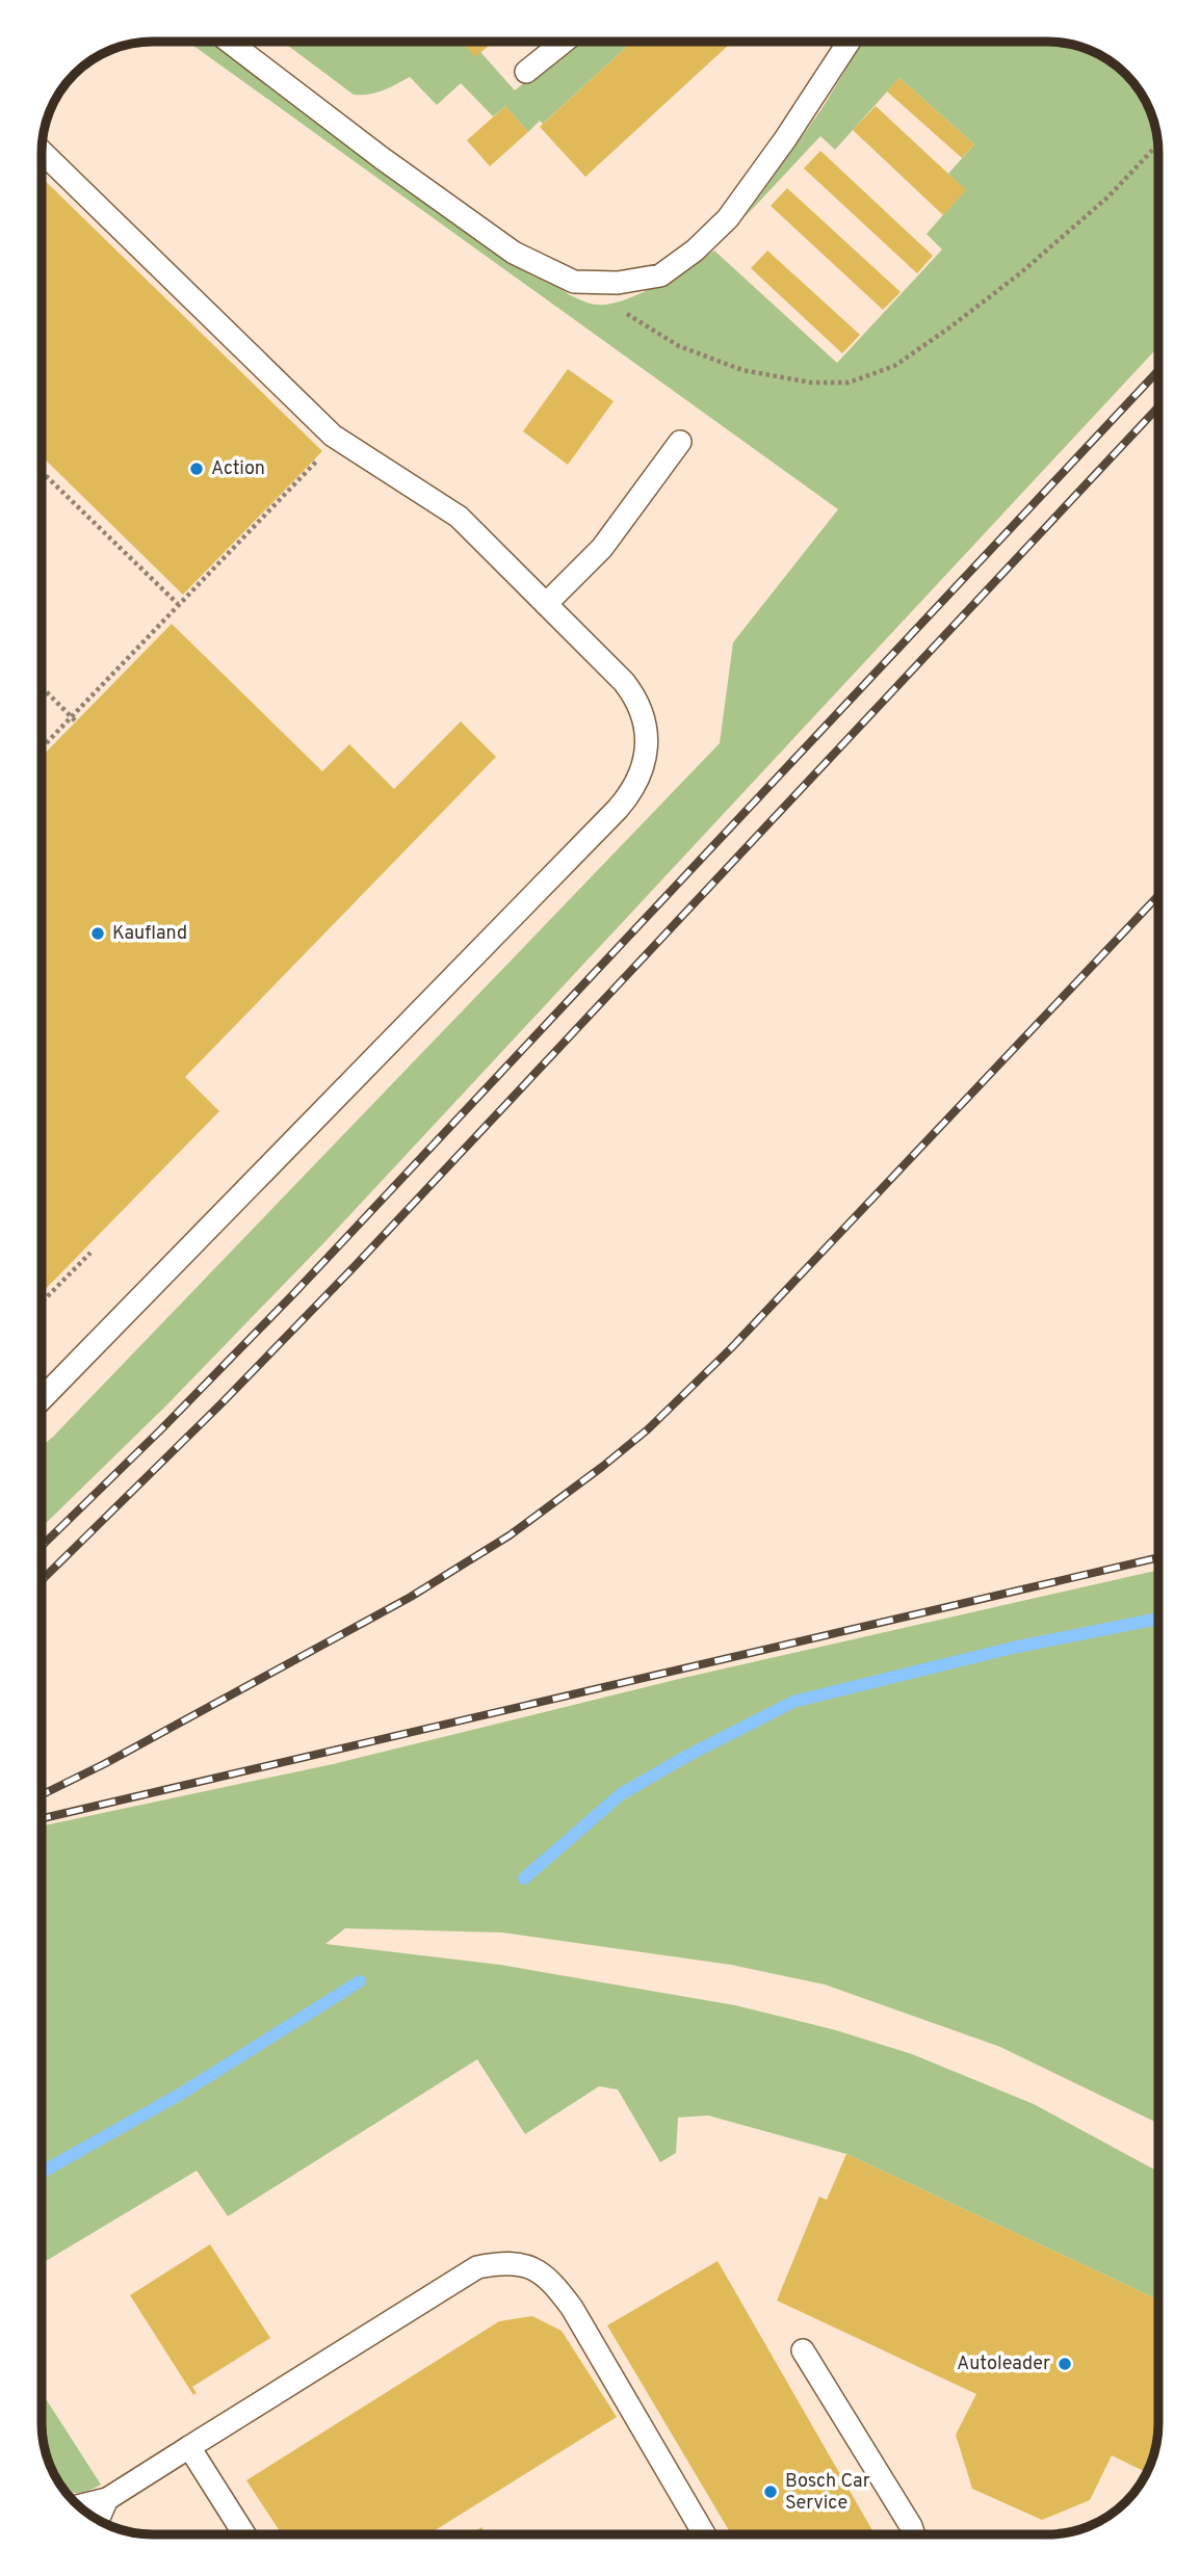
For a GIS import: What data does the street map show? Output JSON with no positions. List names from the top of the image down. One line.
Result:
{"places":["Action","Kaufland","Autoleader","Bosch Car Service"]}
